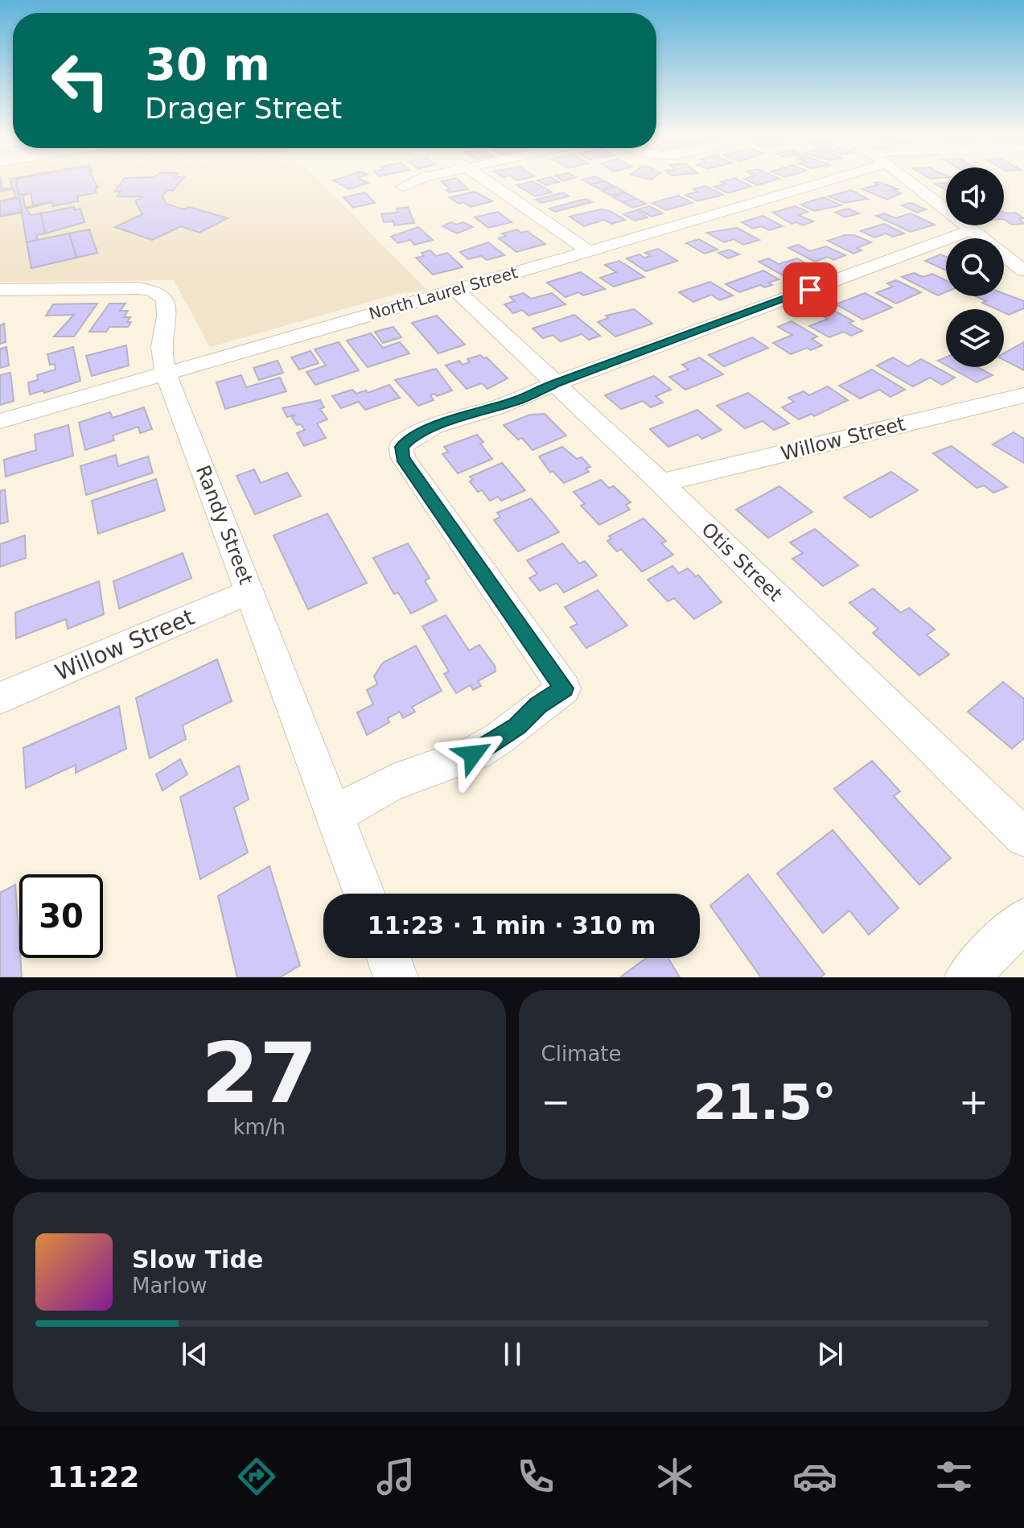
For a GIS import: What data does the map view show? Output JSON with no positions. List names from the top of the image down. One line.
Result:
{"streets":{"street":["North Laurel Street","Willow Street","Randy Street","Otis Street"]},"crossings":[["North Laurel Street","Randy Street"],["North Laurel Street","Otis Street"],["Willow Street","Randy Street"],["Willow Street","Otis Street"]],"page":{"turn":["30 m","Drager Street"],"limit":"30","trip":"11:23 · 1 min · 310 m","tile":[["27","km/h"],"Climate"],"heat":["−","21.5°","+"],"song":["Slow Tide","Marlow"],"tabs":"11:22"}}
